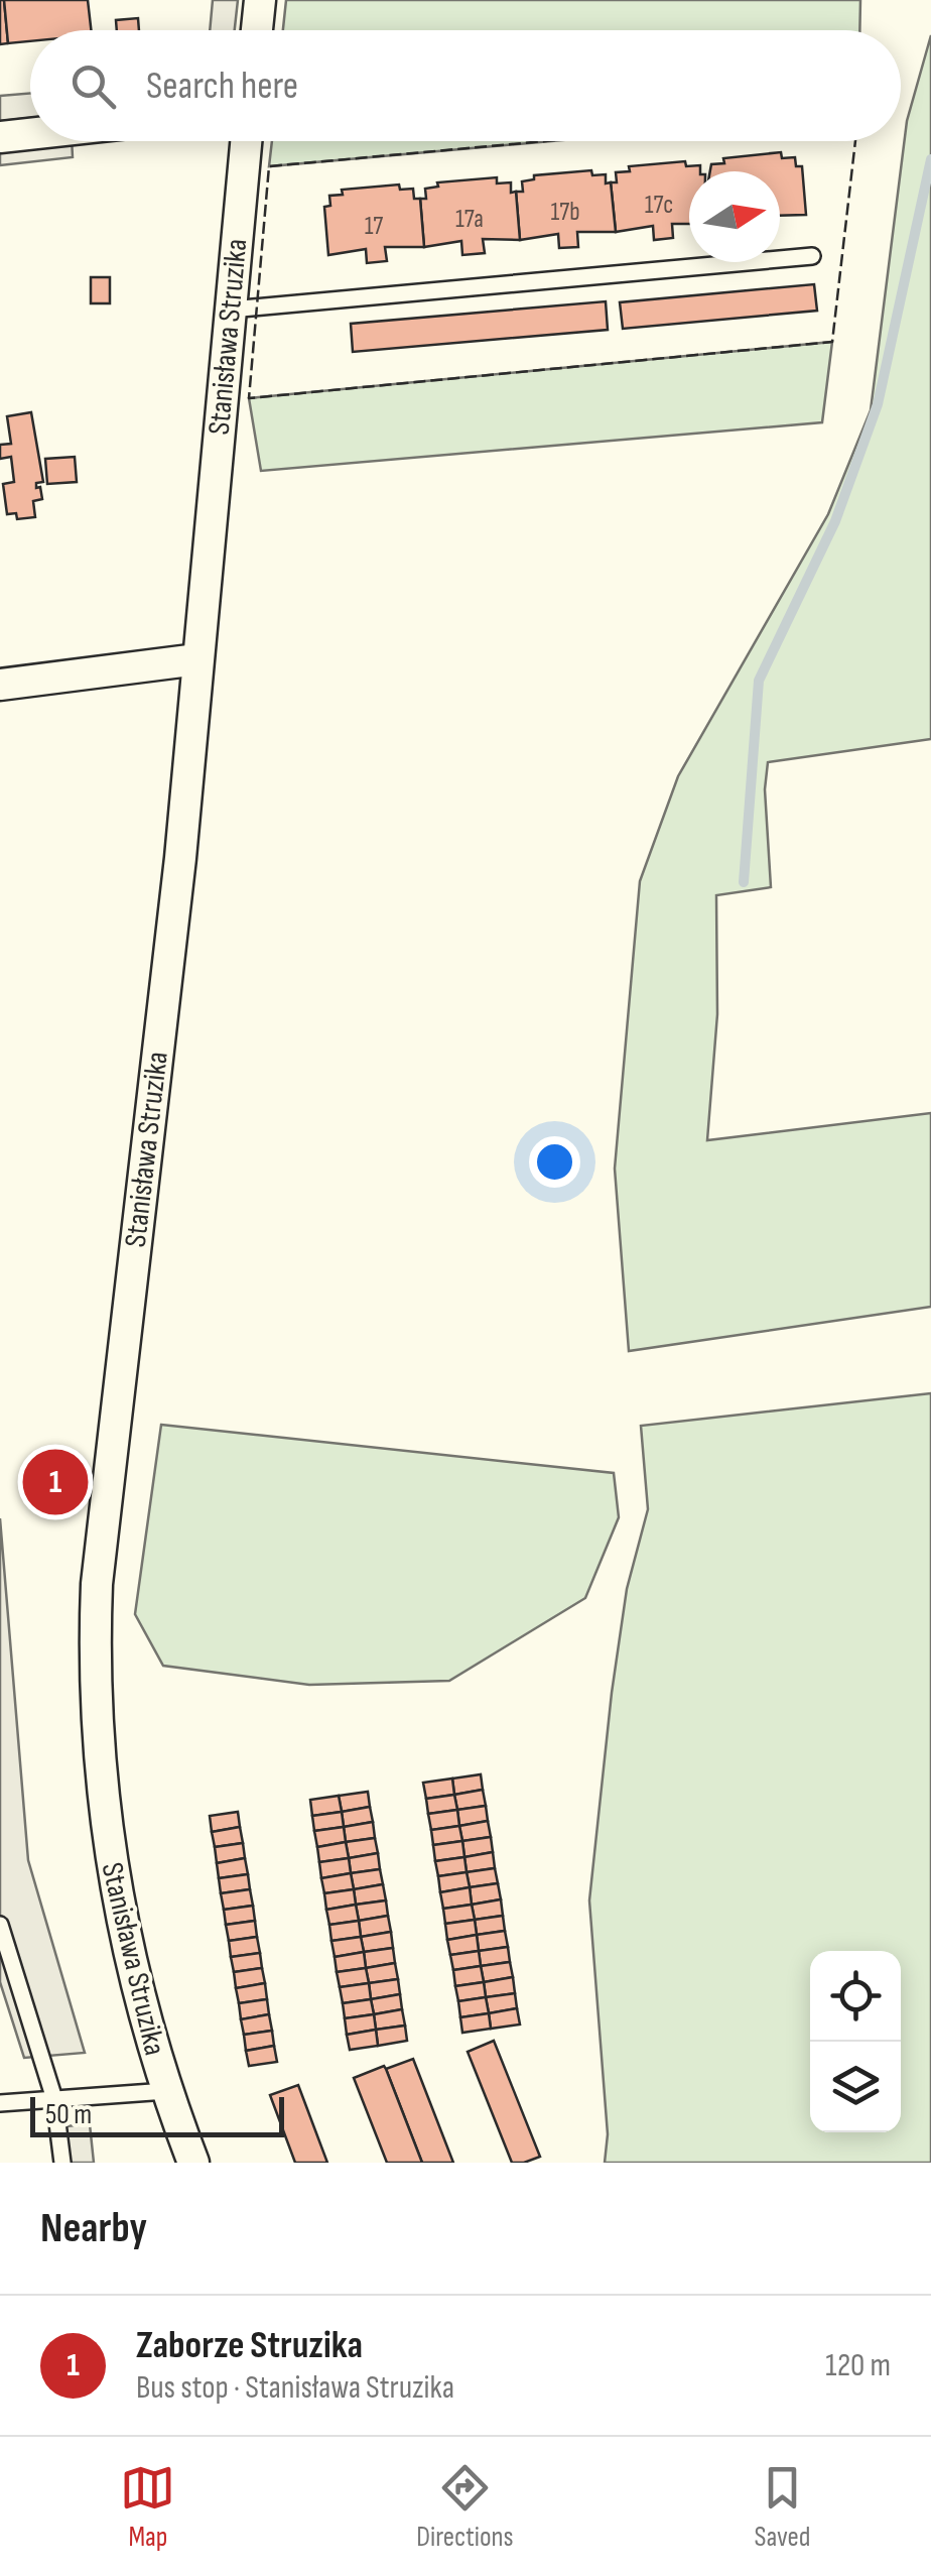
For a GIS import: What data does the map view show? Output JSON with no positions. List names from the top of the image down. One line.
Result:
{"streets":{"street":["Stanisława Struzika"]},"house_numbers":["17c","17b","17a","17"],"scale_bar":"50 m","north":"right","page":{"search":"Search here","pins":"1","scale":"50 m","heading":"Nearby","list":[{"mark":"1","name":"Zaborze Struzika","note":"Bus stop · Stanisława Struzika","value":"120 m"}],"nav":["Map","Directions","Saved"]}}
